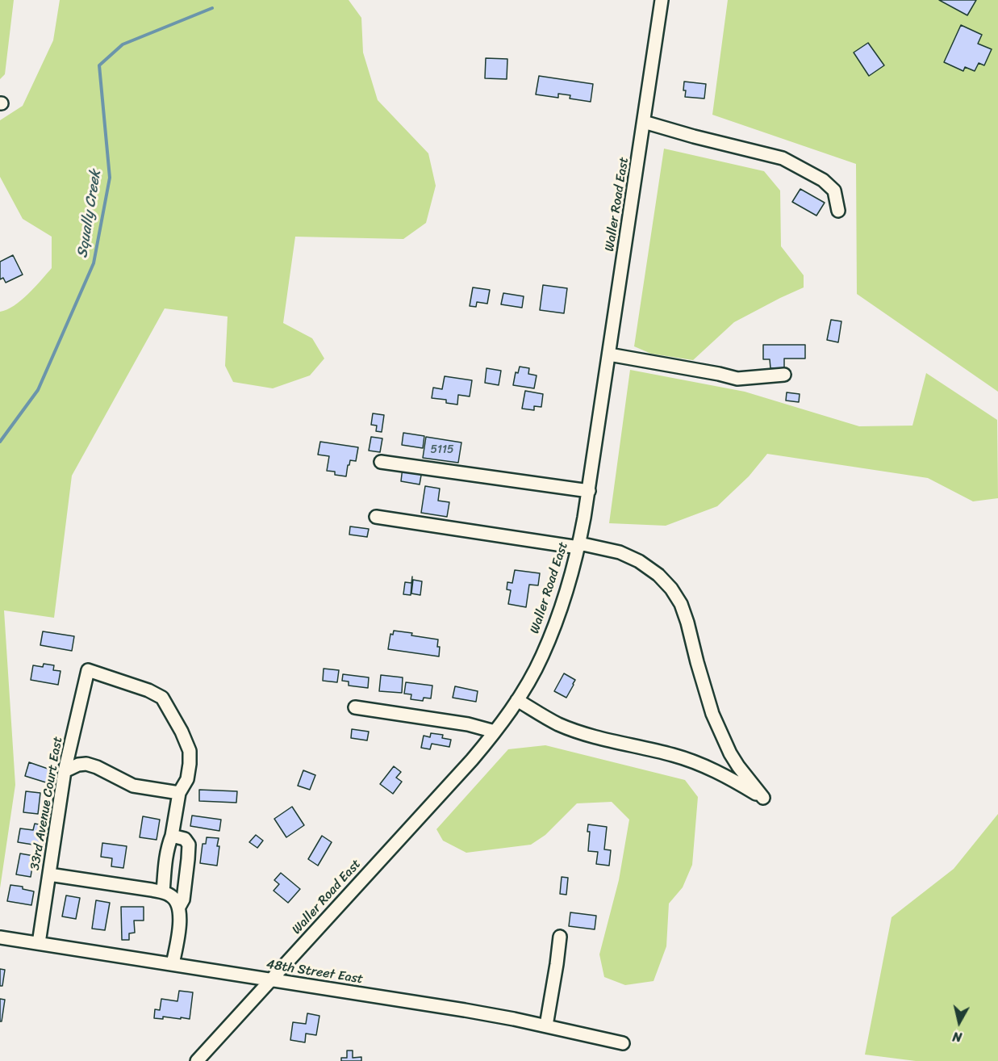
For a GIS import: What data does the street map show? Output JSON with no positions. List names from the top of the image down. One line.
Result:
{"streets":{"street":["Waller Road East","33rd Avenue Court East","48th Street East"]},"crossings":[["Waller Road East","48th Street East"],["33rd Avenue Court East","48th Street East"]],"water":["Squally Creek"],"house_numbers":["5115"],"north":"bottom"}
